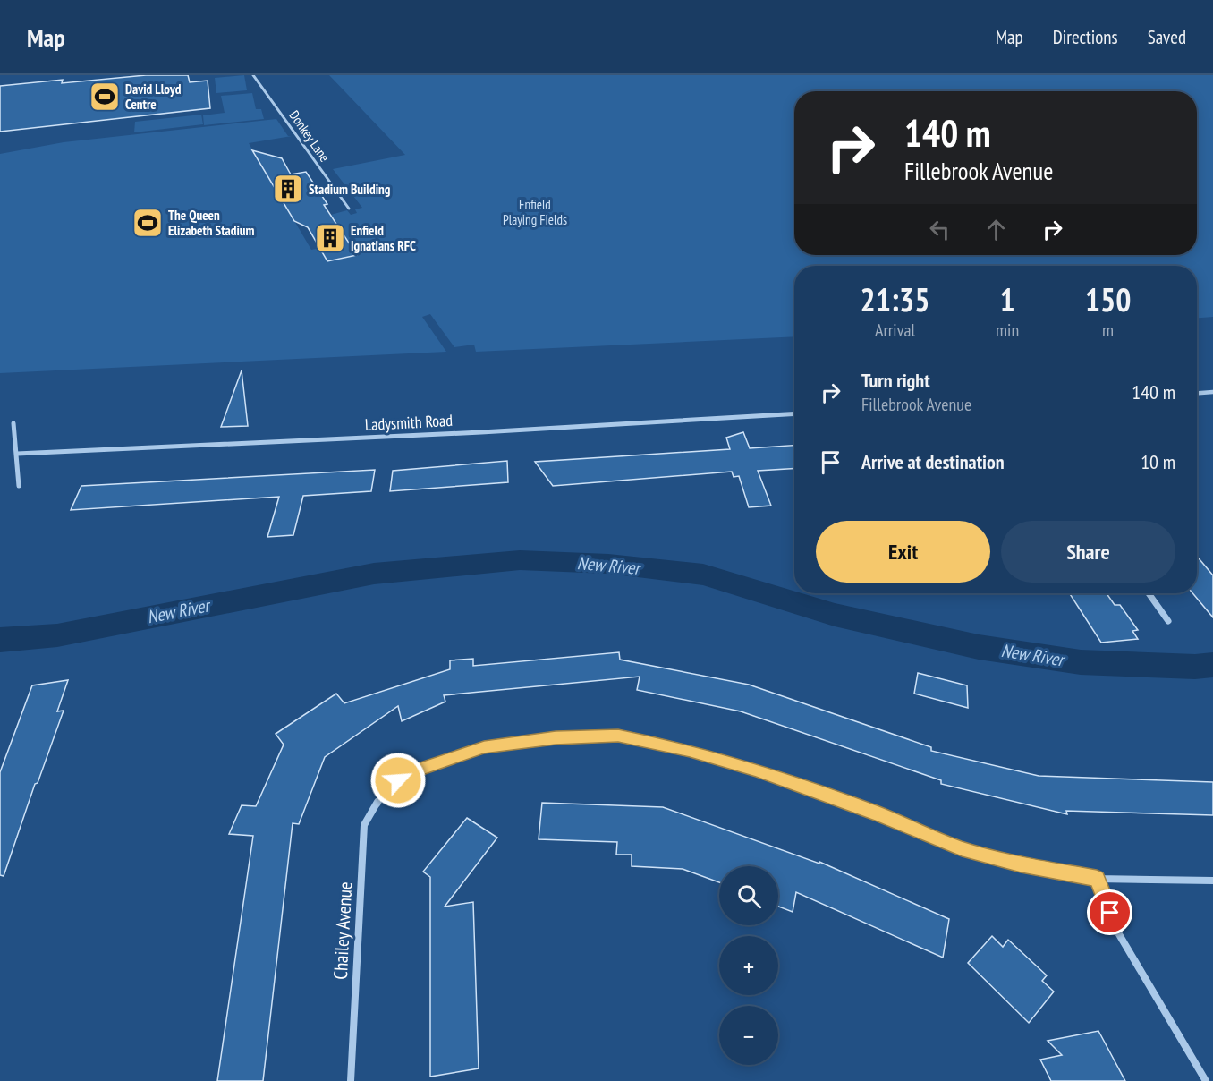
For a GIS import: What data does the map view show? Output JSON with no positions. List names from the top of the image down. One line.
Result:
{"streets":{"street":["Donkey Lane","Ladysmith Road","Chailey Avenue"]},"water":["New River"],"parks":["Enfield Playing Fields"],"places":{"sports":["David Lloyd Centre","The Queen Elizabeth Stadium"],"building":["Stadium Building","Enfield Ignatians RFC"]},"page":{"header":"Map","nav":["Map","Directions","Saved"],"turn":["140 m","Fillebrook Avenue"],"eta":["21:35","Arrival","1","min","150","m"],"list":[{"name":"Turn right","note":"Fillebrook Avenue","value":"140 m"},{"name":"Arrive at destination","value":"10 m"}],"buttons":["Exit","Share"],"map_buttons":["+","−"]}}
